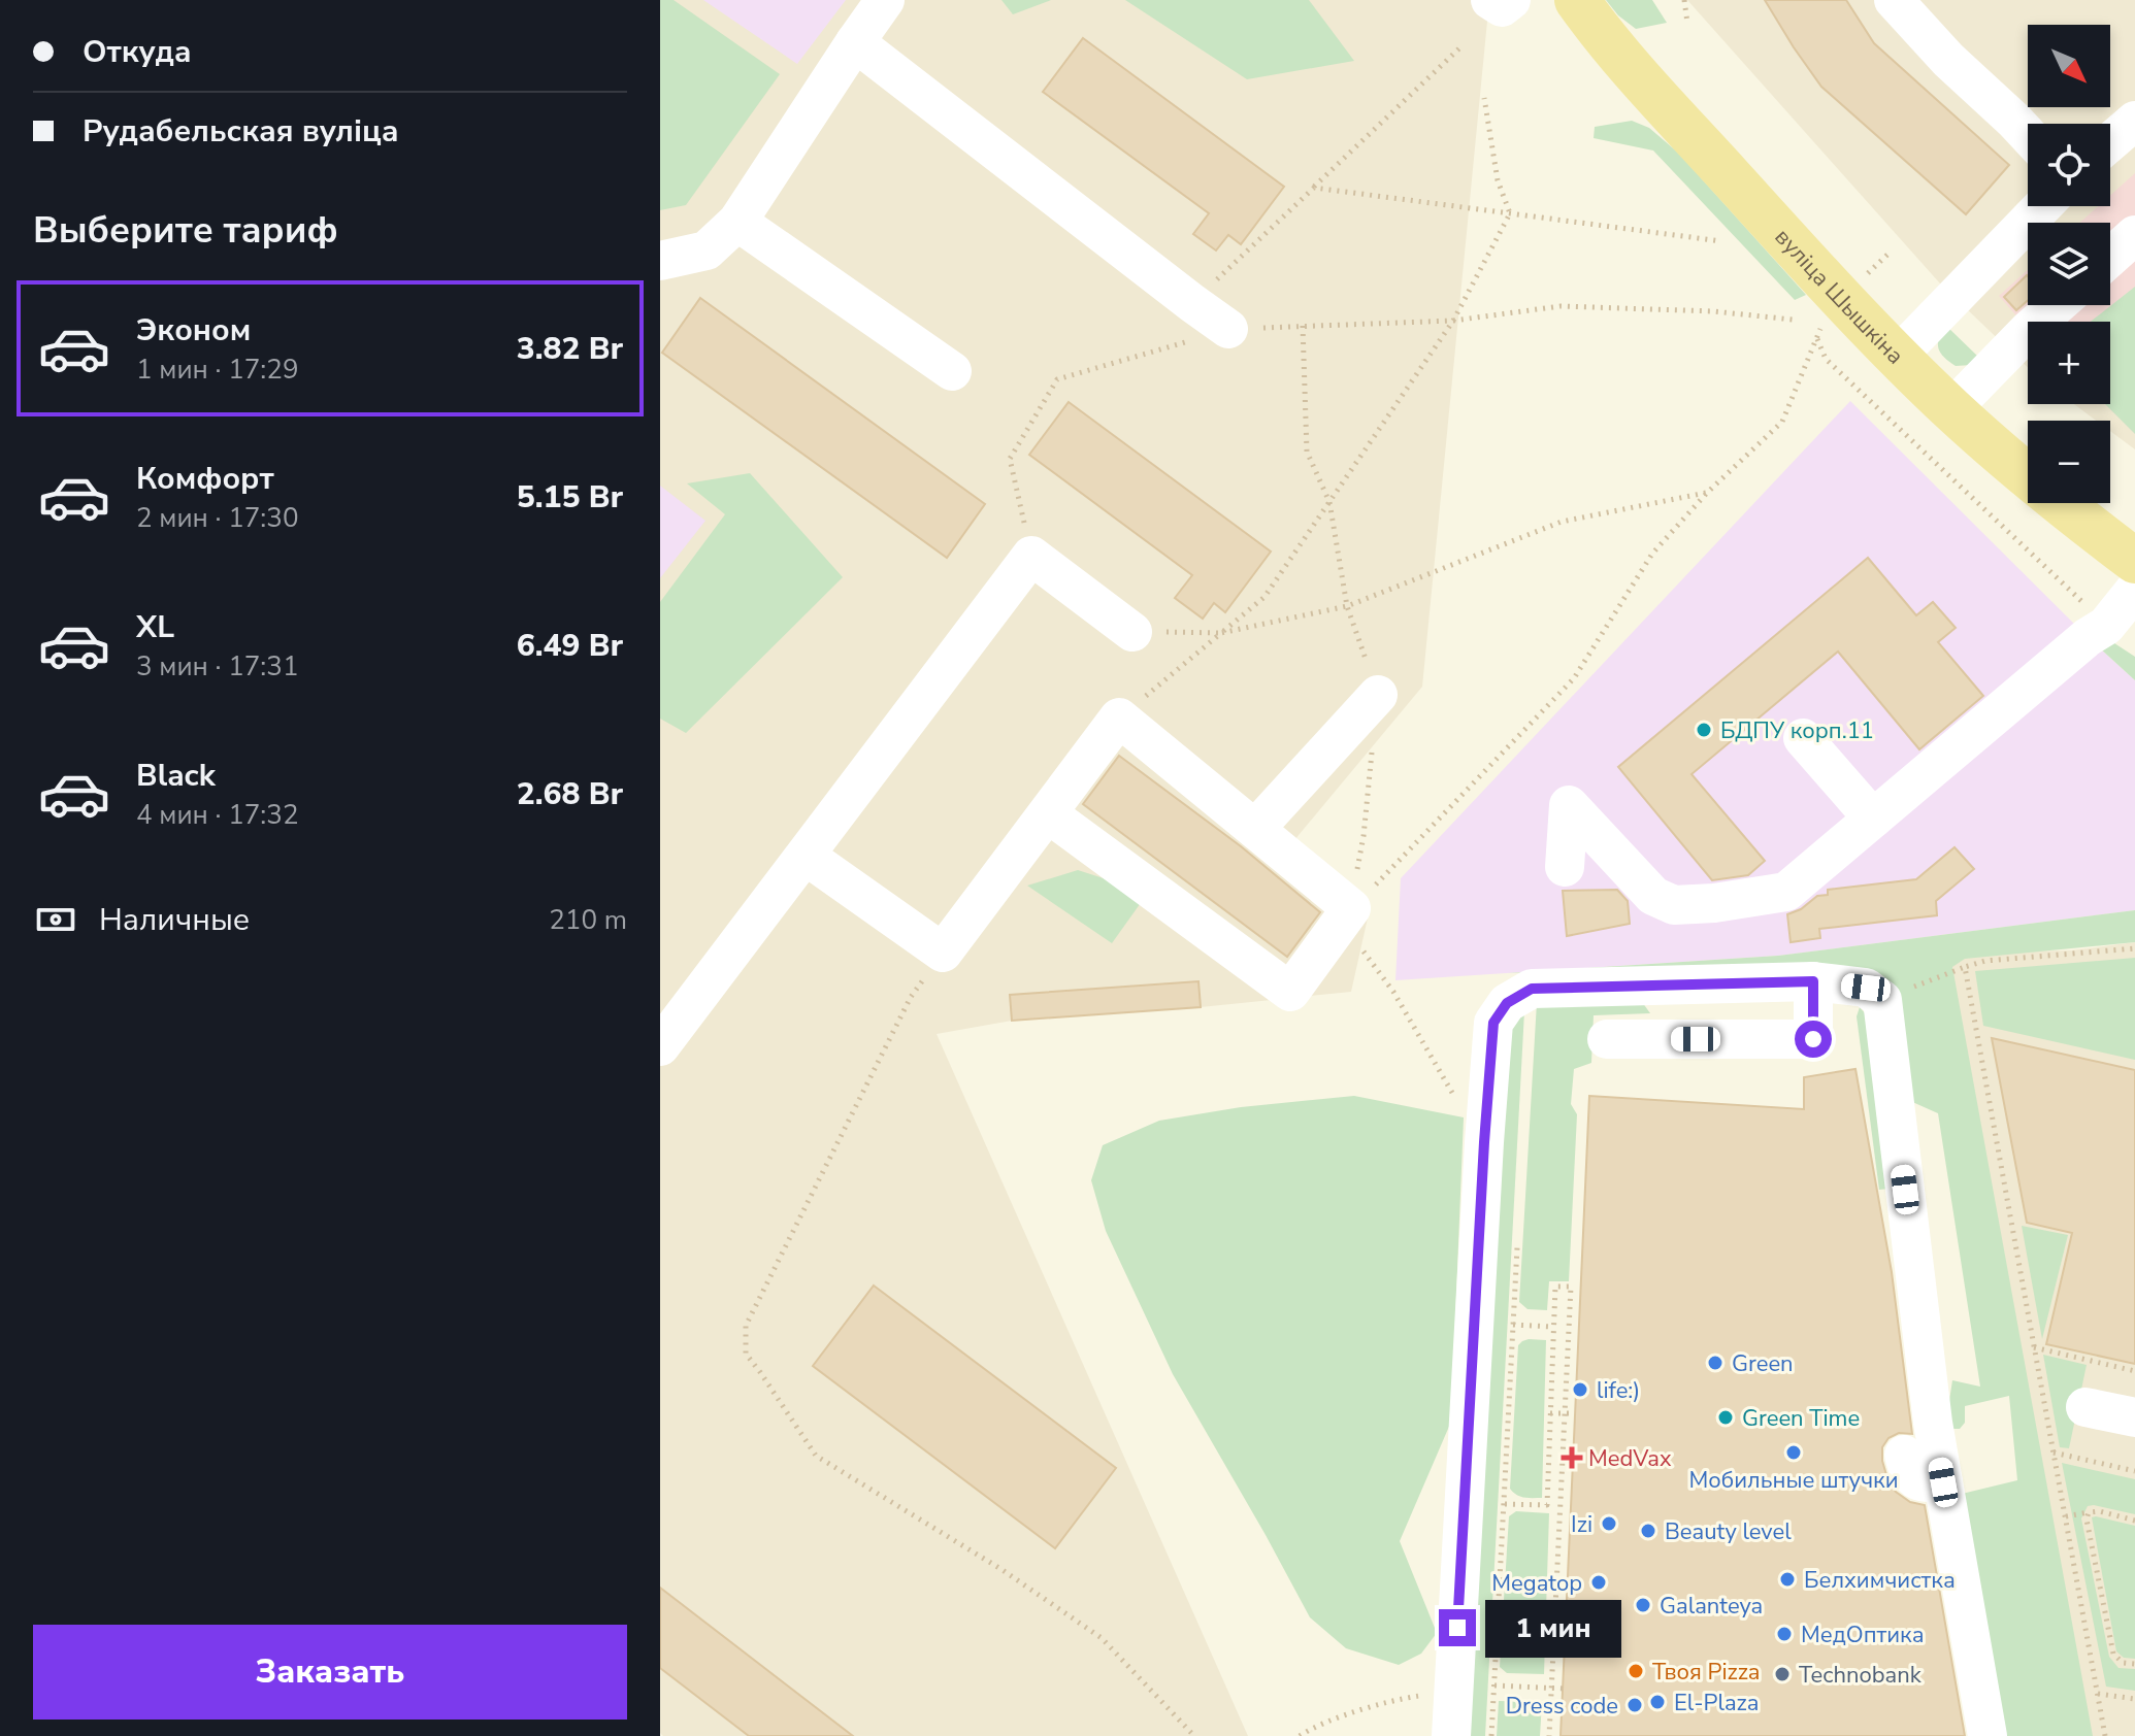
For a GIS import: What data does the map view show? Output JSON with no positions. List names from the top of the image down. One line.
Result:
{"streets":{"main road":["вуліца Шышкіна"]},"places":{"other":["БДПУ корп.11","Green","life:)","Green Time","Мобильные штучки","Izi","Beauty level","Белхимчистка","Megatop","Galanteya","МедОптика","Твоя Pizza","Technobank","El-Plaza","Dress code"],"health":["MedVax"]},"north":"bottom right","page":{"banner":["Откуда","Рудабельская вуліца"],"map_buttons":["+","−"],"heading":"Выберите тариф","list":[{"name":"Эконом","note":"1 мин · 17:29","value":"3.82 Br"},{"name":"Комфорт","note":"2 мин · 17:30","value":"5.15 Br"},{"name":"XL","note":"3 мин · 17:31","value":"6.49 Br"},{"name":"Black","note":"4 мин · 17:32","value":"2.68 Br"}],"pay":["Наличные","210 m"],"bubble":"1 мин","buttons":"Заказать"}}
